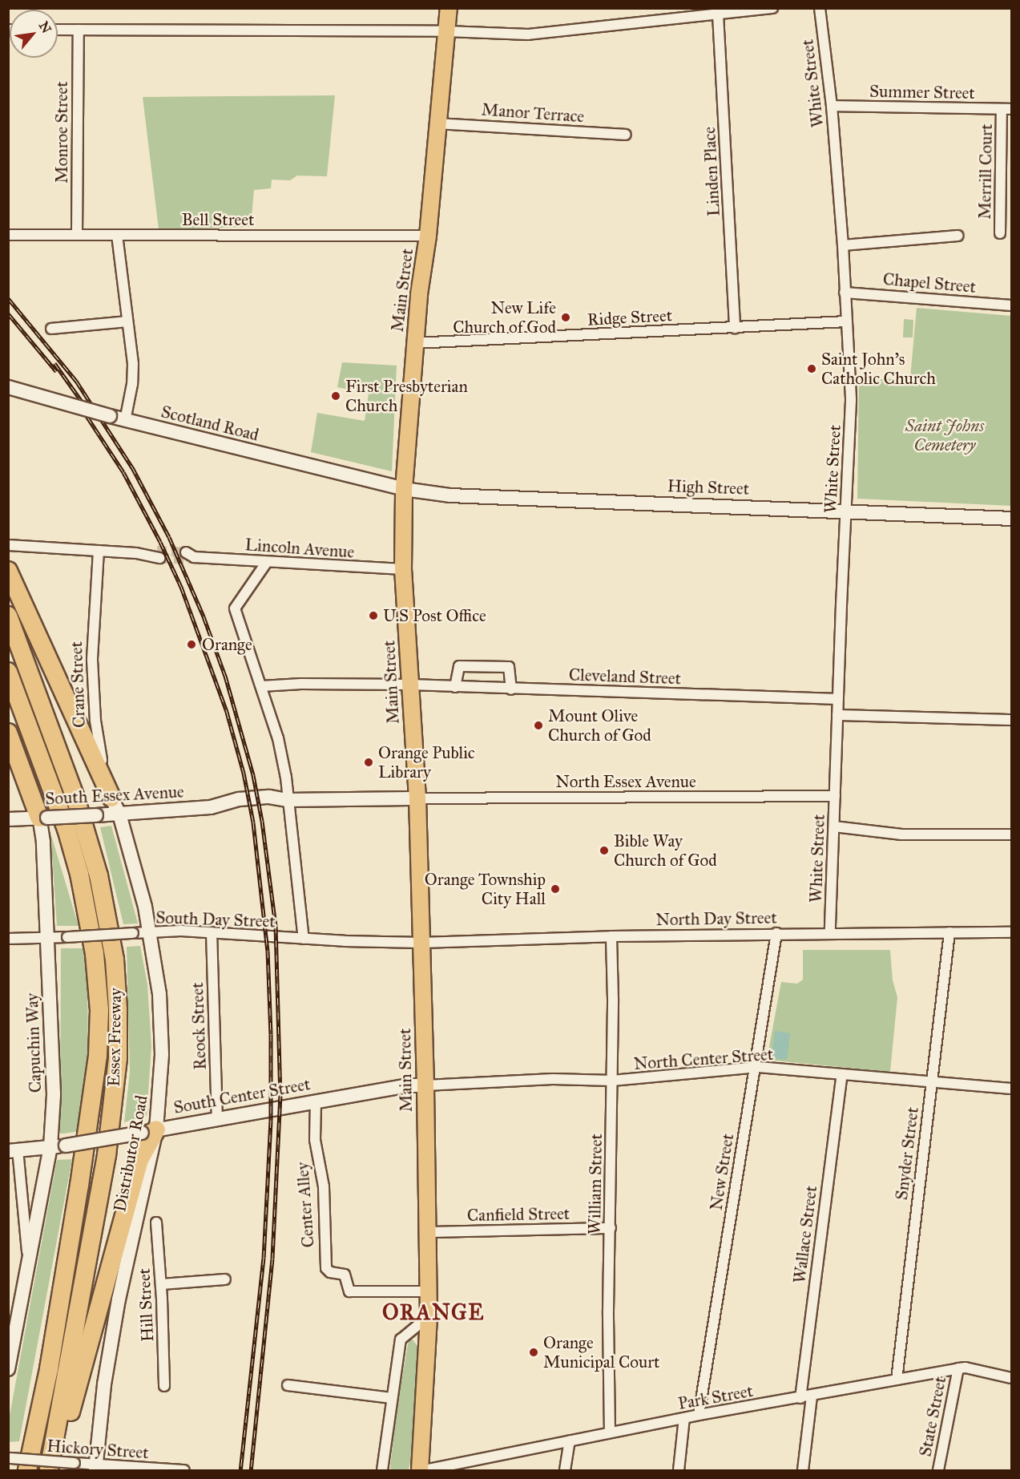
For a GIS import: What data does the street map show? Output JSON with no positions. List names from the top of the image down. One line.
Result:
{"streets":{"highway":["Essex Freeway"],"main road":["Main Street","Scotland Road","High Street","Crane Street","South Essex Avenue","Capuchin Way","South Center Street","Distributor Road"],"street":["White Street","Summer Street","Manor Terrace","Monroe Street","Linden Place","Merrill Court","Bell Street","Chapel Street","Ridge Street","Lincoln Avenue","Cleveland Street","North Essex Avenue","North Day Street","South Day Street","Reock Street","North Center Street","Snyder Street","New Street","William Street","Center Alley","Canfield Street","Wallace Street","Hill Street","Park Street","State Street","Hickory Street"]},"crossings":[["White Street","Summer Street"],["White Street","Chapel Street"],["White Street","Ridge Street"],["White Street","High Street"],["White Street","Cleveland Street"],["White Street","North Essex Avenue"],["White Street","North Day Street"],["Summer Street","Merrill Court"],["Manor Terrace","Main Street"],["Monroe Street","Bell Street"],["Linden Place","Ridge Street"],["Bell Street","Main Street"],["Main Street","Ridge Street"],["Main Street","Scotland Road"],["Main Street","High Street"],["Main Street","Lincoln Avenue"],["Main Street","Cleveland Street"],["Main Street","North Essex Avenue"],["Main Street","South Essex Avenue"],["Main Street","North Day Street"],["Main Street","South Day Street"],["Main Street","North Center Street"],["Main Street","South Center Street"],["Main Street","Center Alley"],["Main Street","Canfield Street"],["Scotland Road","High Street"],["Crane Street","South Essex Avenue"],["Crane Street","Distributor Road"],["North Essex Avenue","South Essex Avenue"],["South Essex Avenue","Capuchin Way"],["South Essex Avenue","Distributor Road"],["North Day Street","South Day Street"],["North Day Street","Snyder Street"],["North Day Street","New Street"],["North Day Street","William Street"],["South Day Street","Reock Street"],["South Day Street","Capuchin Way"],["South Day Street","Distributor Road"],["Reock Street","South Center Street"],["Capuchin Way","South Center Street"],["North Center Street","South Center Street"],["North Center Street","Snyder Street"],["North Center Street","New Street"],["North Center Street","William Street"],["North Center Street","Wallace Street"],["South Center Street","Distributor Road"],["South Center Street","Center Alley"],["Distributor Road","Hickory Street"],["Snyder Street","Park Street"],["New Street","Park Street"],["William Street","Canfield Street"],["William Street","Park Street"],["Wallace Street","Park Street"],["Park Street","State Street"]],"districts":["ORANGE"],"parks":["Saint Johns Cemetery"],"places":["New Life Church of God","Saint John's Catholic Church","First Presbyterian Church","U.S Post Office","Orange","Mount Olive Church of God","Orange Public Library","Bible Way Church of God","Orange Township City Hall","Orange Municipal Court"],"north":"top right"}
